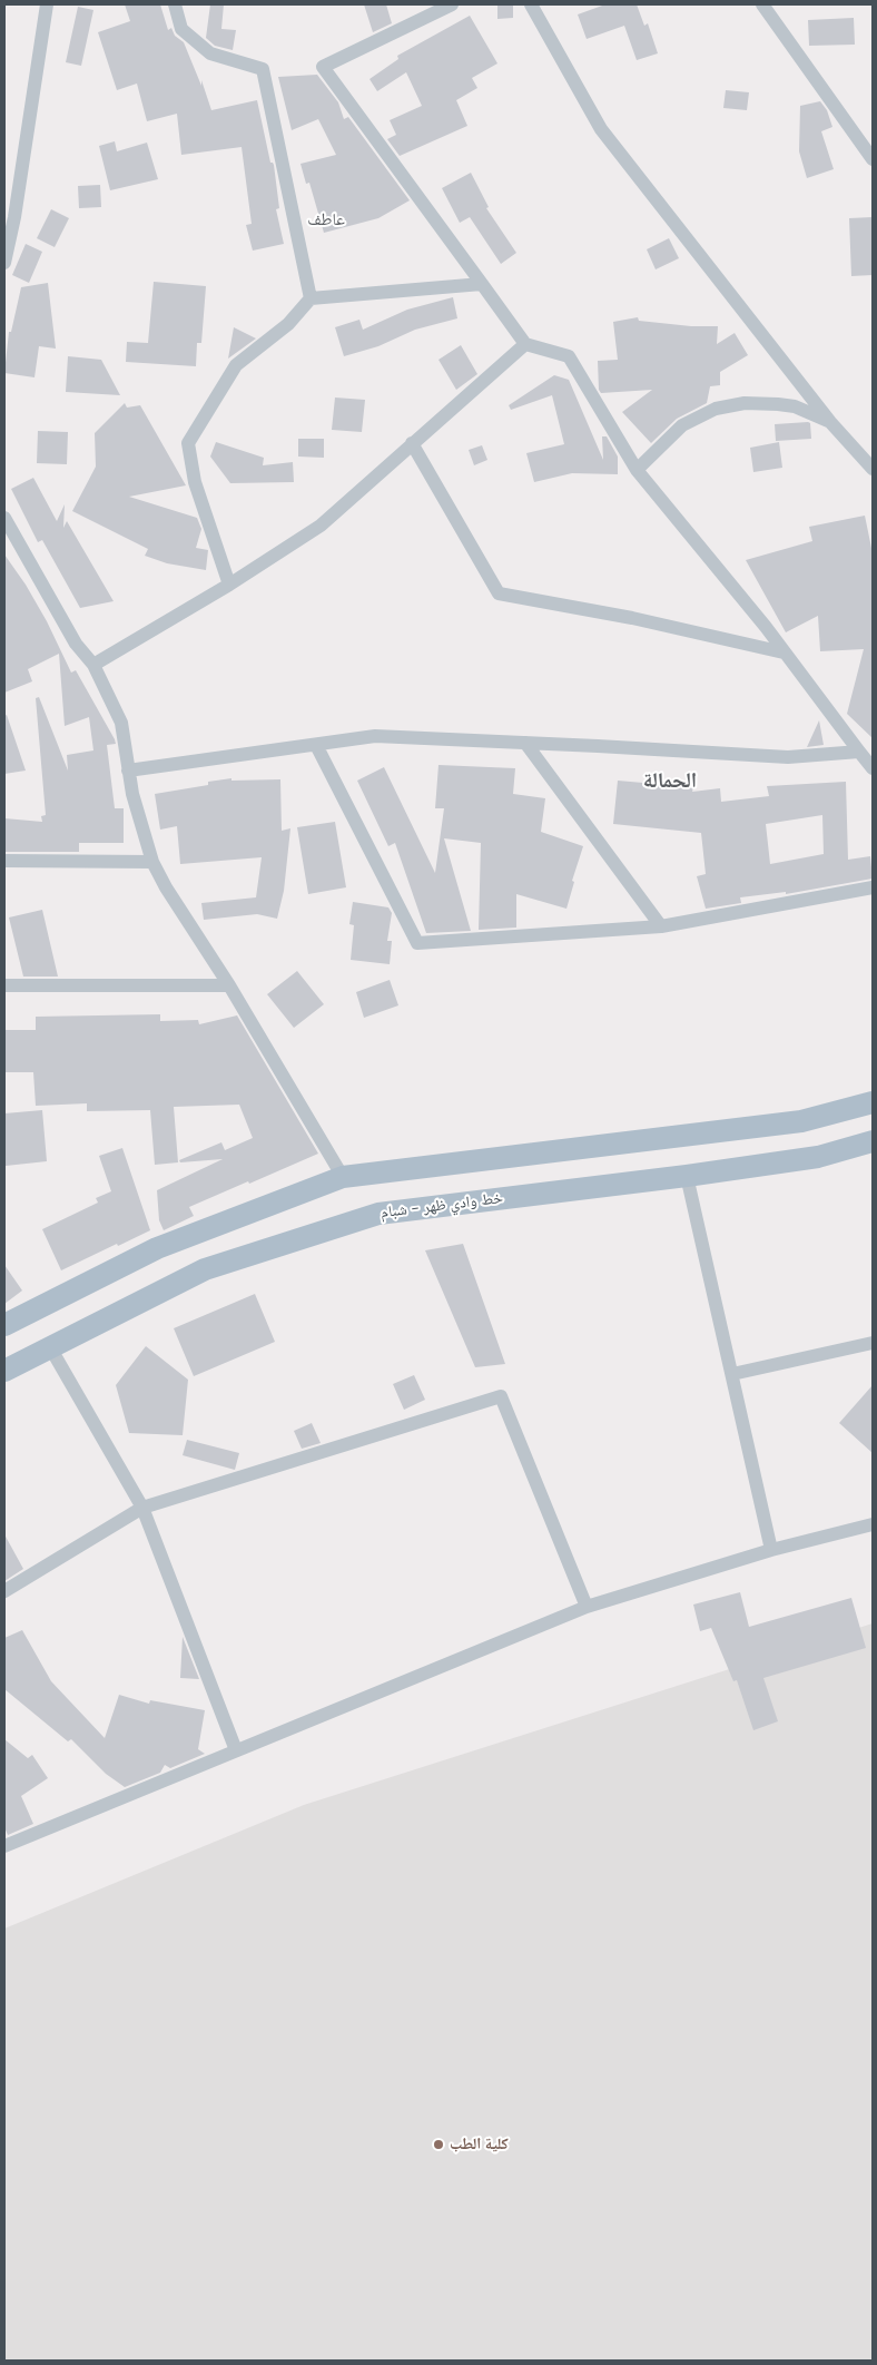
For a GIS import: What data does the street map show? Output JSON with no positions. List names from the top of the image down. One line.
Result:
{"streets":{"main road":["خط وادي ظهر - شبام"]},"districts":["عاطف","الحمالة"],"places":["كلية الطب"]}
